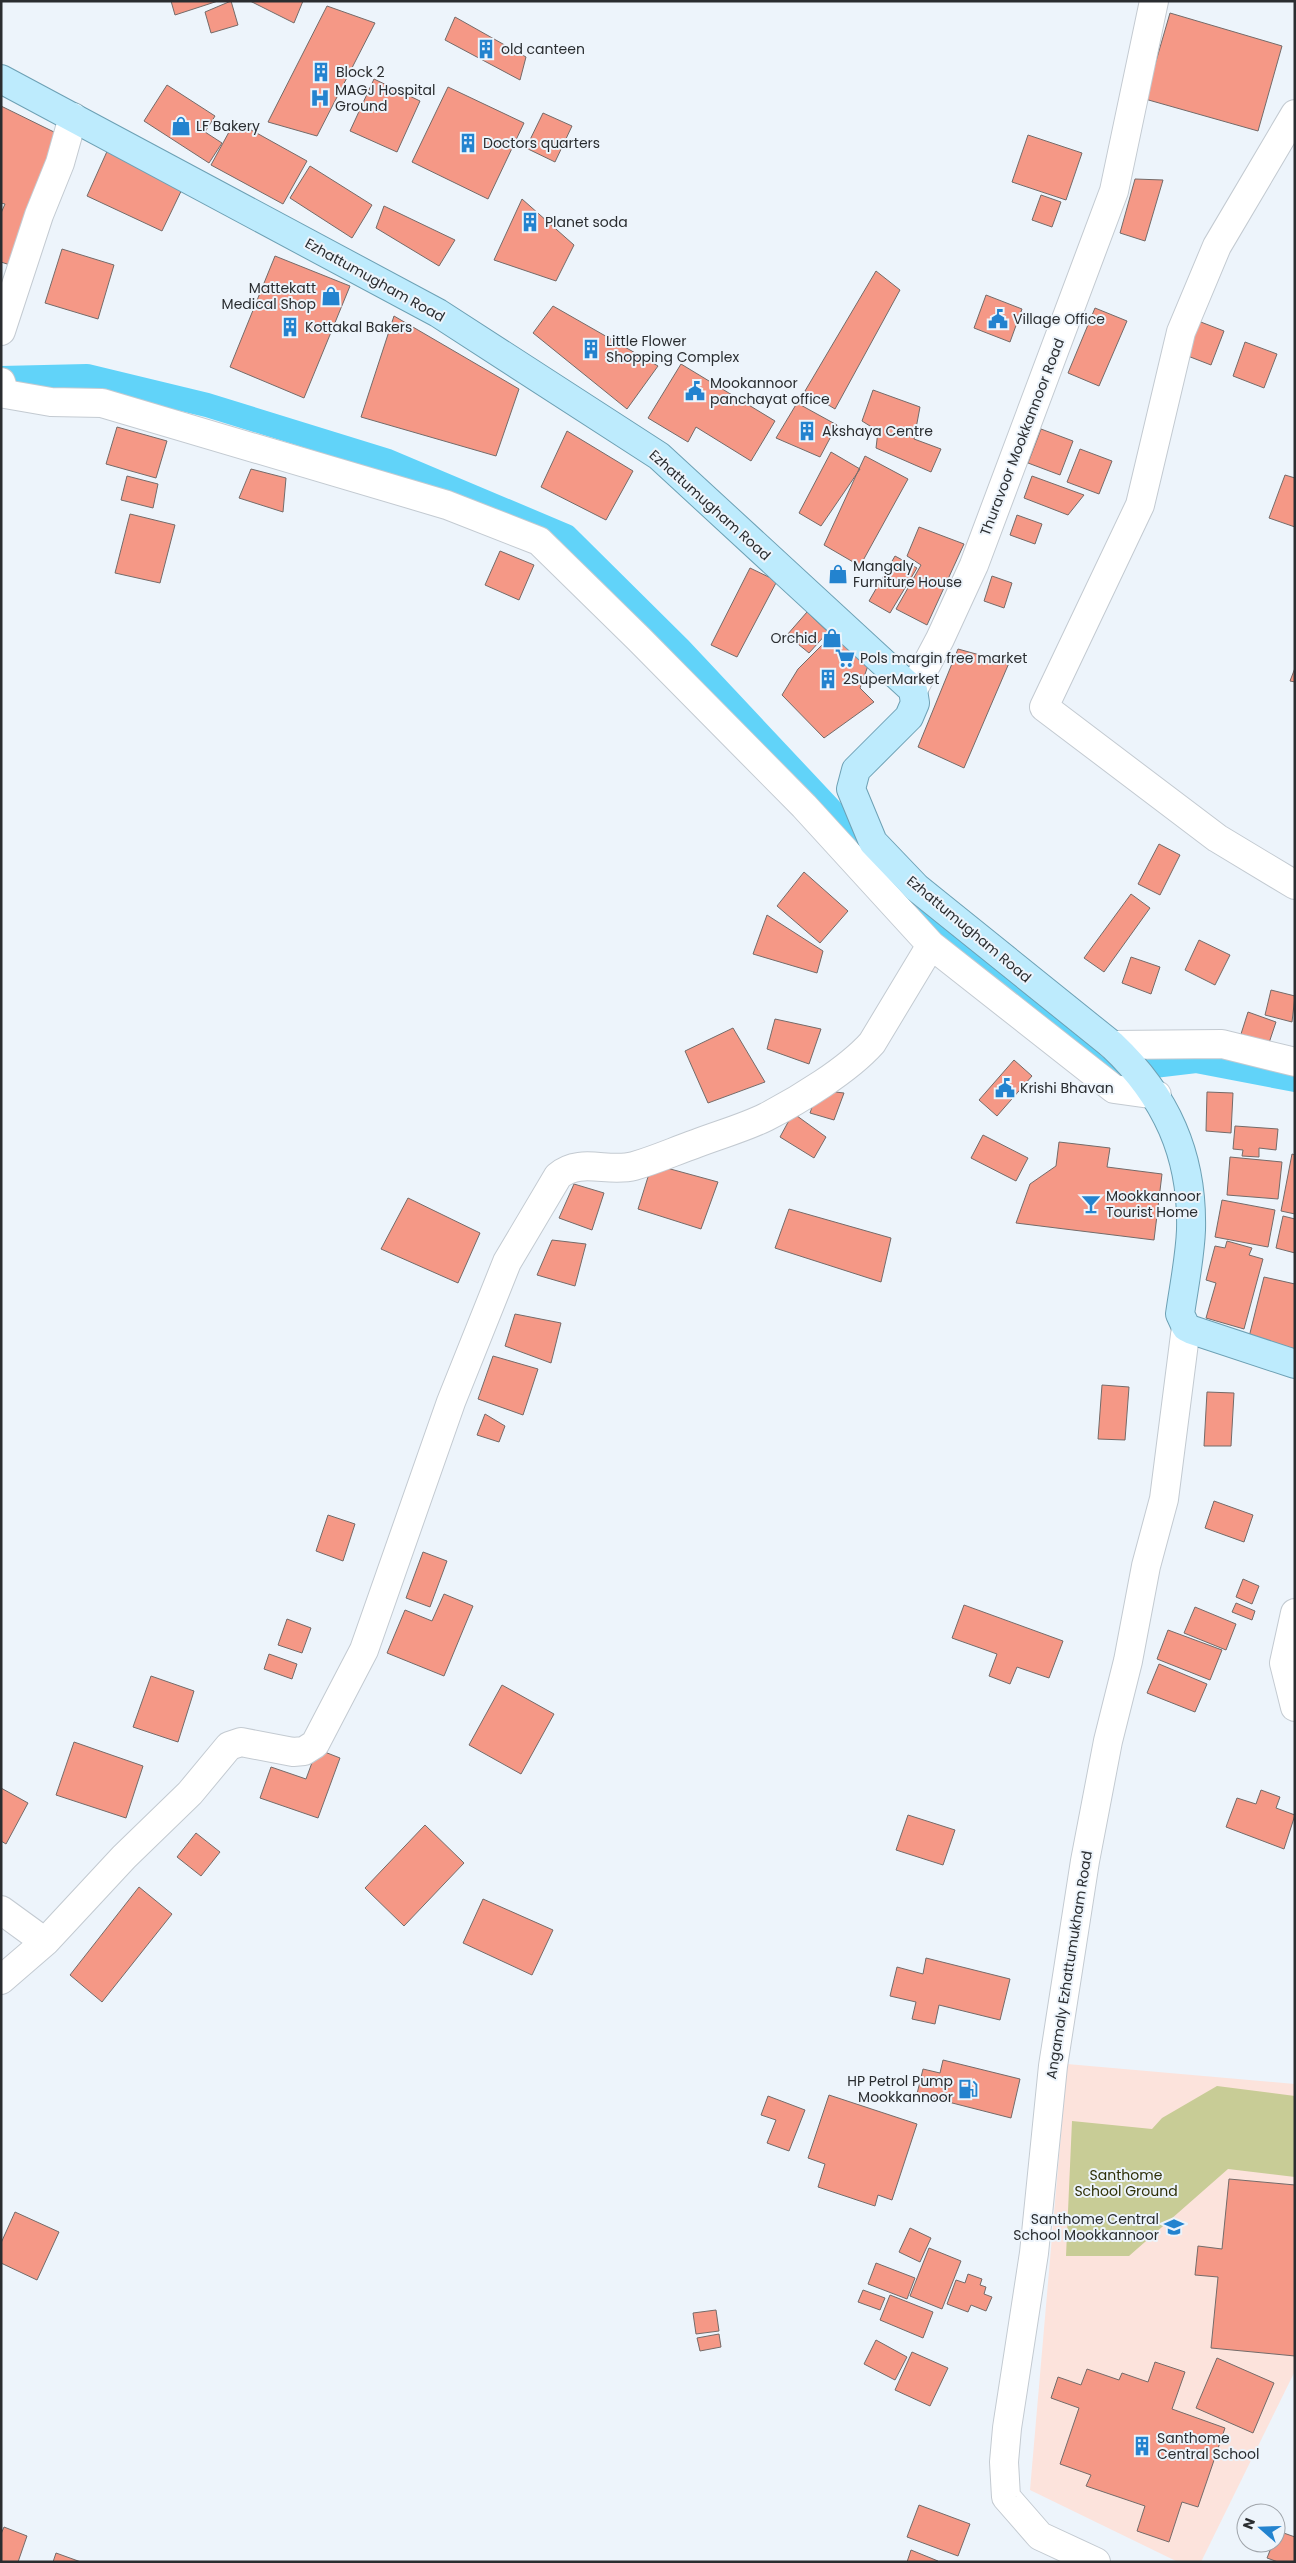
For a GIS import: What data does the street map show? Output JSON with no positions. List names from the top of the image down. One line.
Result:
{"streets":{"main road":["Ezhattumugham Road"],"street":["Thuravoor Mookkannoor Road","Angamaly Ezhattumukham Road"]},"crossings":[["Ezhattumugham Road","Thuravoor Mookkannoor Road"],["Ezhattumugham Road","Angamaly Ezhattumukham Road"]],"parks":["Santhome School Ground"],"places":{"building":["old canteen","Block 2","Doctors quarters","Planet soda","Kottakal Bakers","Little Flower Shopping Complex","Akshaya Centre","2SuperMarket","Santhome Central School"],"hospital":["MAGJ Hospital Ground"],"shop":["LF Bakery","Mattekatt Medical Shop","Mangaly Furniture House","Orchid"],"public building":["Village Office","Mookannoor panchayat office","Krishi Bhavan"],"supermarket":["Pols margin free market"],"bar":["Mookkannoor Tourist Home"],"fuel station":["HP Petrol Pump Mookkannoor"],"school or university":["Santhome Central School Mookkannoor"]},"north":"left"}
